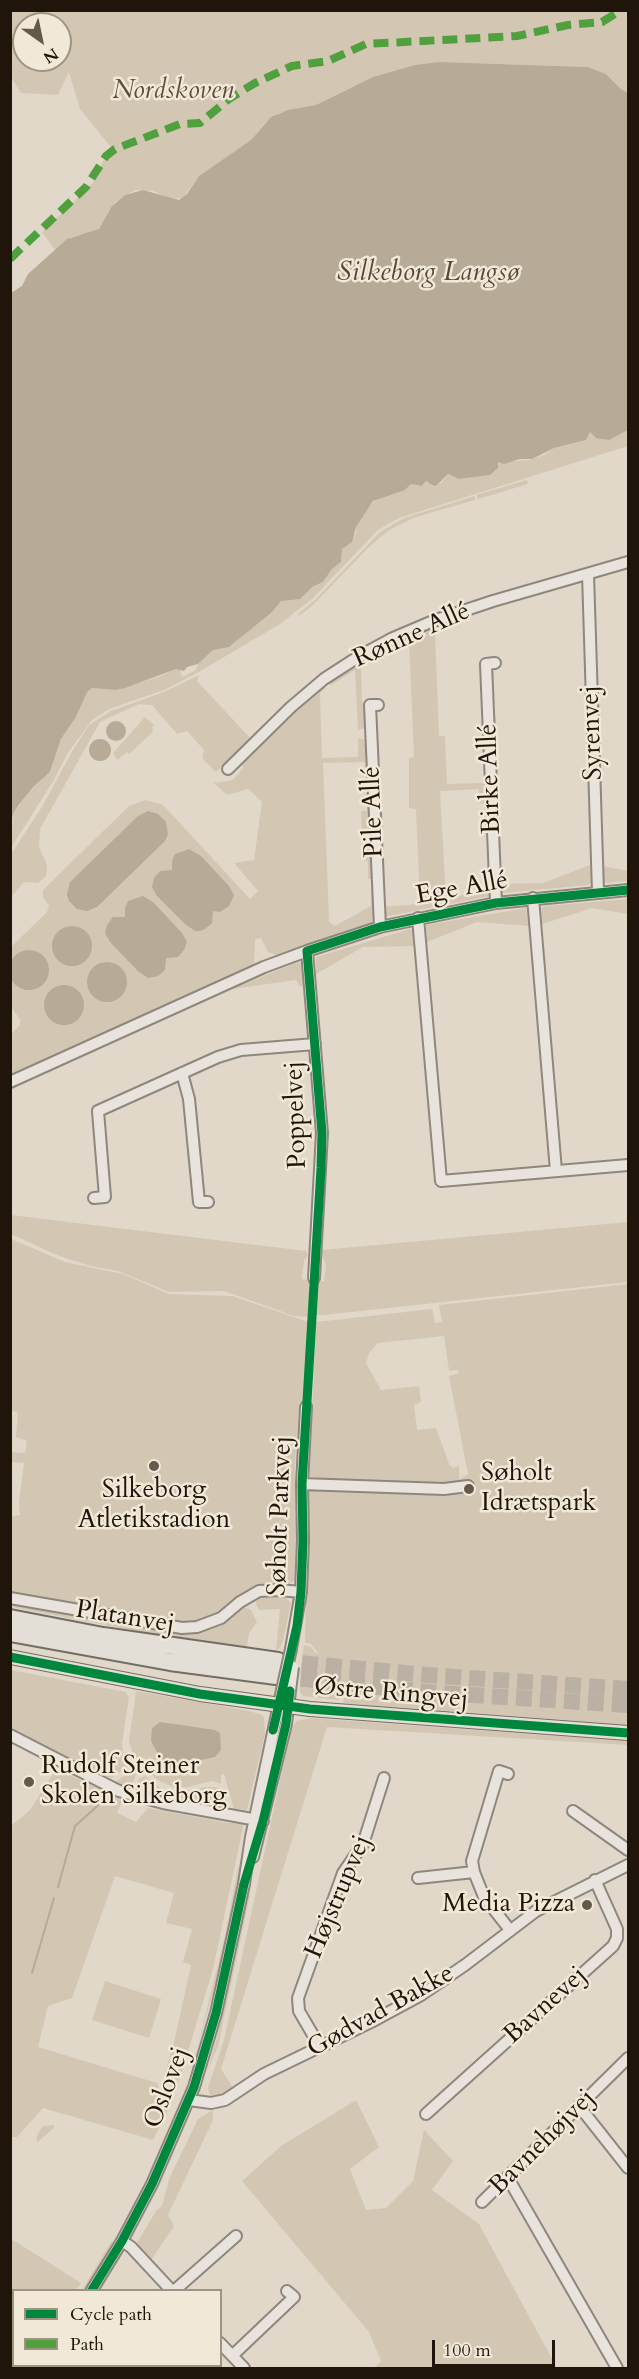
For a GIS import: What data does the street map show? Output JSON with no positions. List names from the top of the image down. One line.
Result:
{"streets":{"main road":["Østre Ringvej"],"street":["Rønne Allé","Syrenvej","Birke Allé","Pile Allé","Ege Allé","Poppelvej","Søholt Parkvej","Platanvej","Højstrupvej","Bavnevej","Gødvad Bakke","Oslovej","Bavnehøjvej"]},"crossings":[["Rønne Allé","Syrenvej"],["Syrenvej","Ege Allé"],["Birke Allé","Ege Allé"],["Pile Allé","Ege Allé"],["Ege Allé","Poppelvej"],["Søholt Parkvej","Platanvej"],["Søholt Parkvej","Østre Ringvej"],["Søholt Parkvej","Oslovej"],["Østre Ringvej","Oslovej"],["Højstrupvej","Gødvad Bakke"],["Bavnevej","Gødvad Bakke"],["Gødvad Bakke","Oslovej"]],"water":["Silkeborg Langsø"],"parks":["Nordskoven"],"places":["Silkeborg Atletikstadion","Søholt Idrætspark","Rudolf Steiner Skolen Silkeborg","Media Pizza"],"legend":["Cycle path","Path"],"scale_bar":"100 m","north":"bottom right"}
